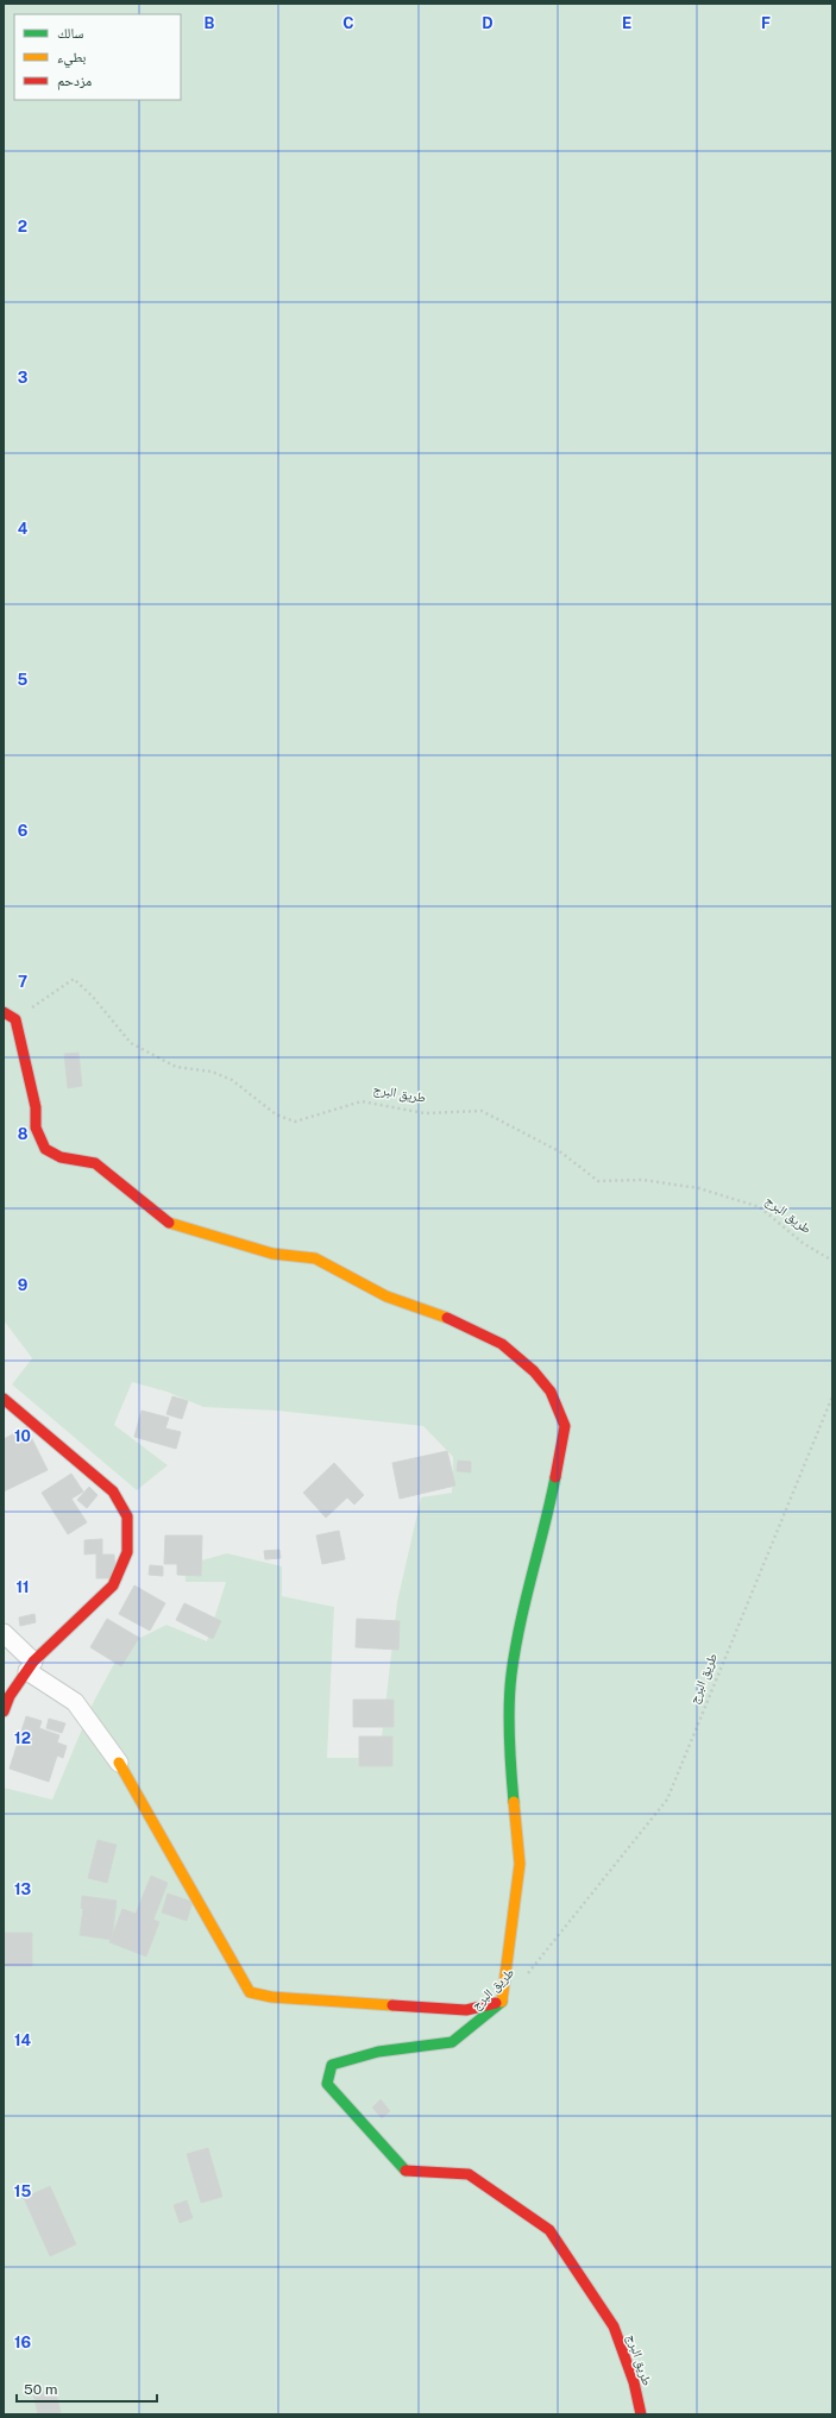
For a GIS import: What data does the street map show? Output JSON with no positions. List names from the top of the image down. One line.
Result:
{"streets":{"street":["طريق البرج"]},"legend":["سالك","بطيء","مزدحم"],"scale_bar":"50 m","grid":{"columns":["B","C","D","E","F"],"rows":["2","3","4","5","6","7","8","9","10","11","12","13","14","15","16"]}}
